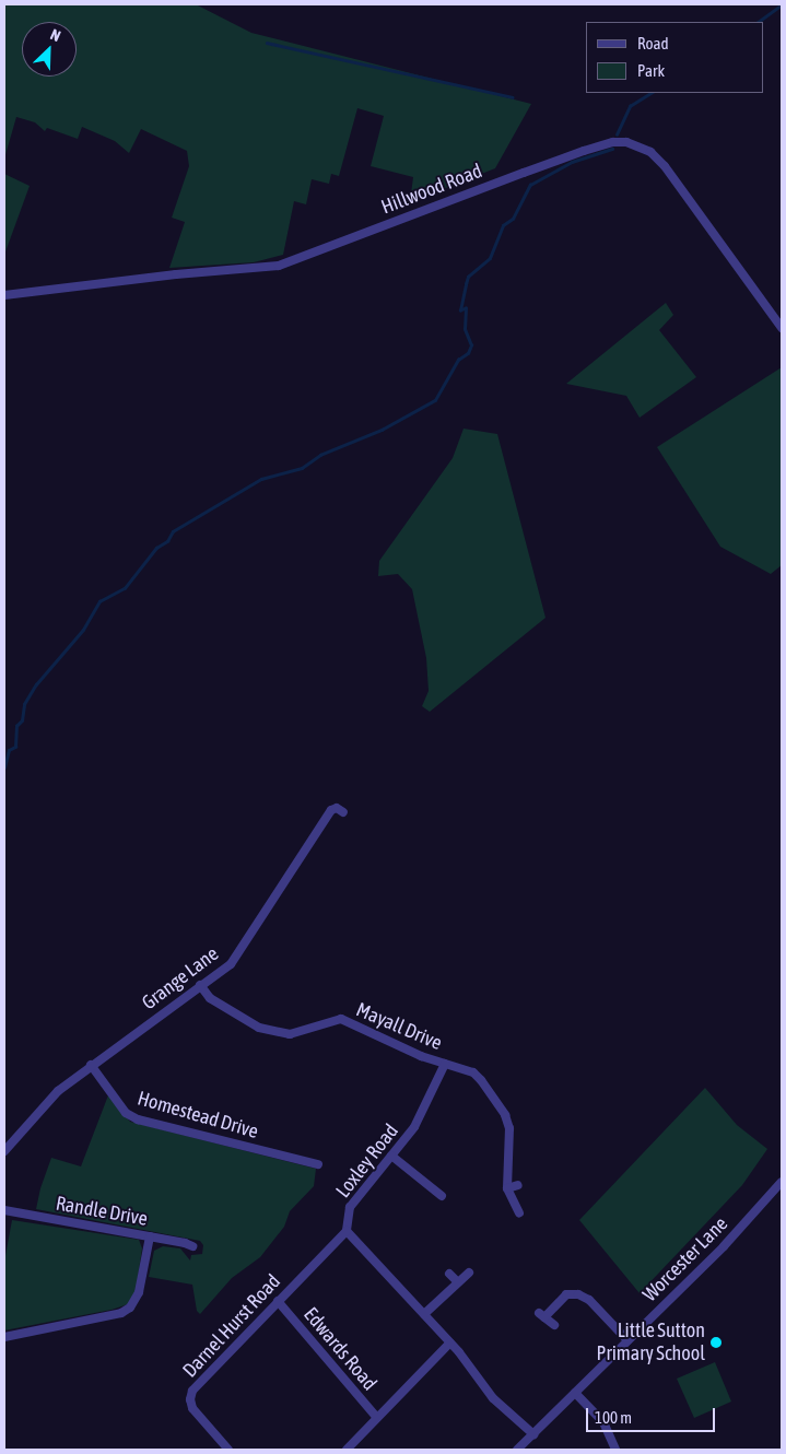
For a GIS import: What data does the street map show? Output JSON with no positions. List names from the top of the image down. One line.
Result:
{"streets":{"street":["Hillwood Road","Grange Lane","Mayall Drive","Homestead Drive","Loxley Road","Randle Drive","Worcester Lane","Darnel Hurst Road","Edwards Road"]},"crossings":[["Grange Lane","Mayall Drive"],["Grange Lane","Homestead Drive"],["Mayall Drive","Loxley Road"],["Loxley Road","Worcester Lane"],["Loxley Road","Darnel Hurst Road"],["Darnel Hurst Road","Edwards Road"]],"places":["Little Sutton Primary School"],"legend":["Road","Park"],"scale_bar":"100 m","north":"top right"}
